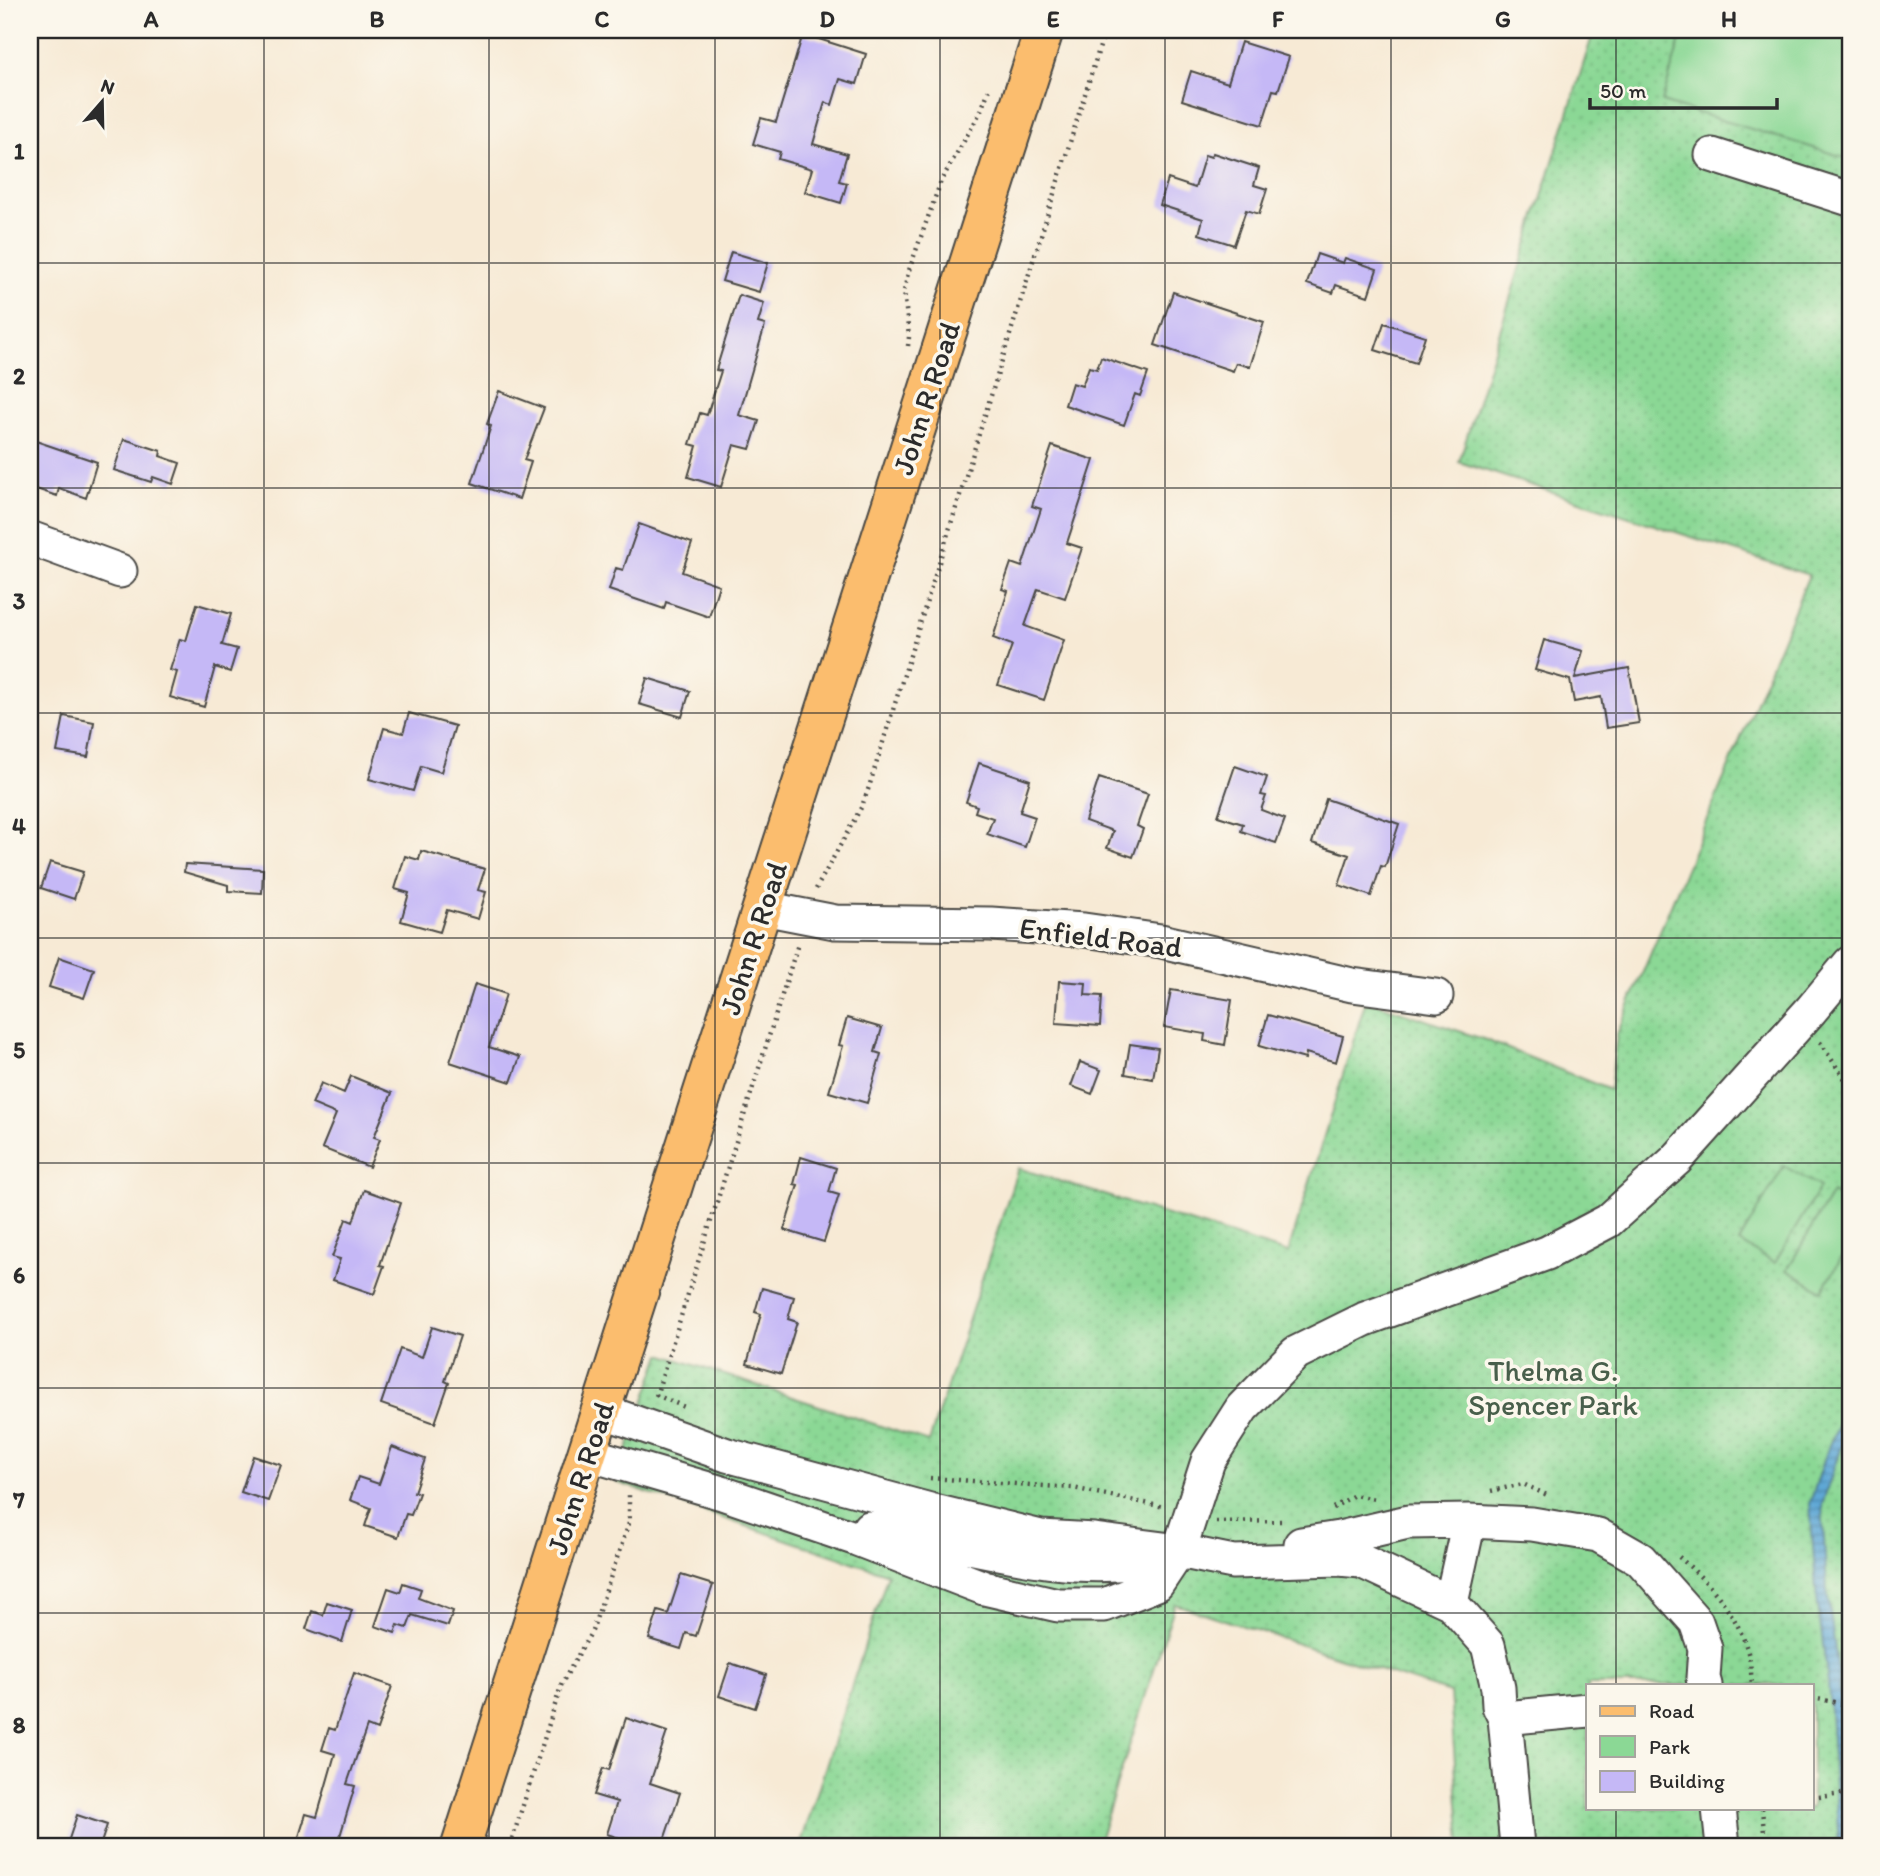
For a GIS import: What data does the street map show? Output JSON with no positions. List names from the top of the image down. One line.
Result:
{"streets":{"main road":["John R Road"],"street":["Enfield Road"]},"crossings":[["John R Road","Enfield Road"]],"parks":["Thelma G. Spencer Park"],"legend":["Road","Park","Building"],"scale_bar":"50 m","north":"top","grid":{"columns":["A","B","C","D","E","F","G","H"],"rows":["1","2","3","4","5","6","7","8"]}}
